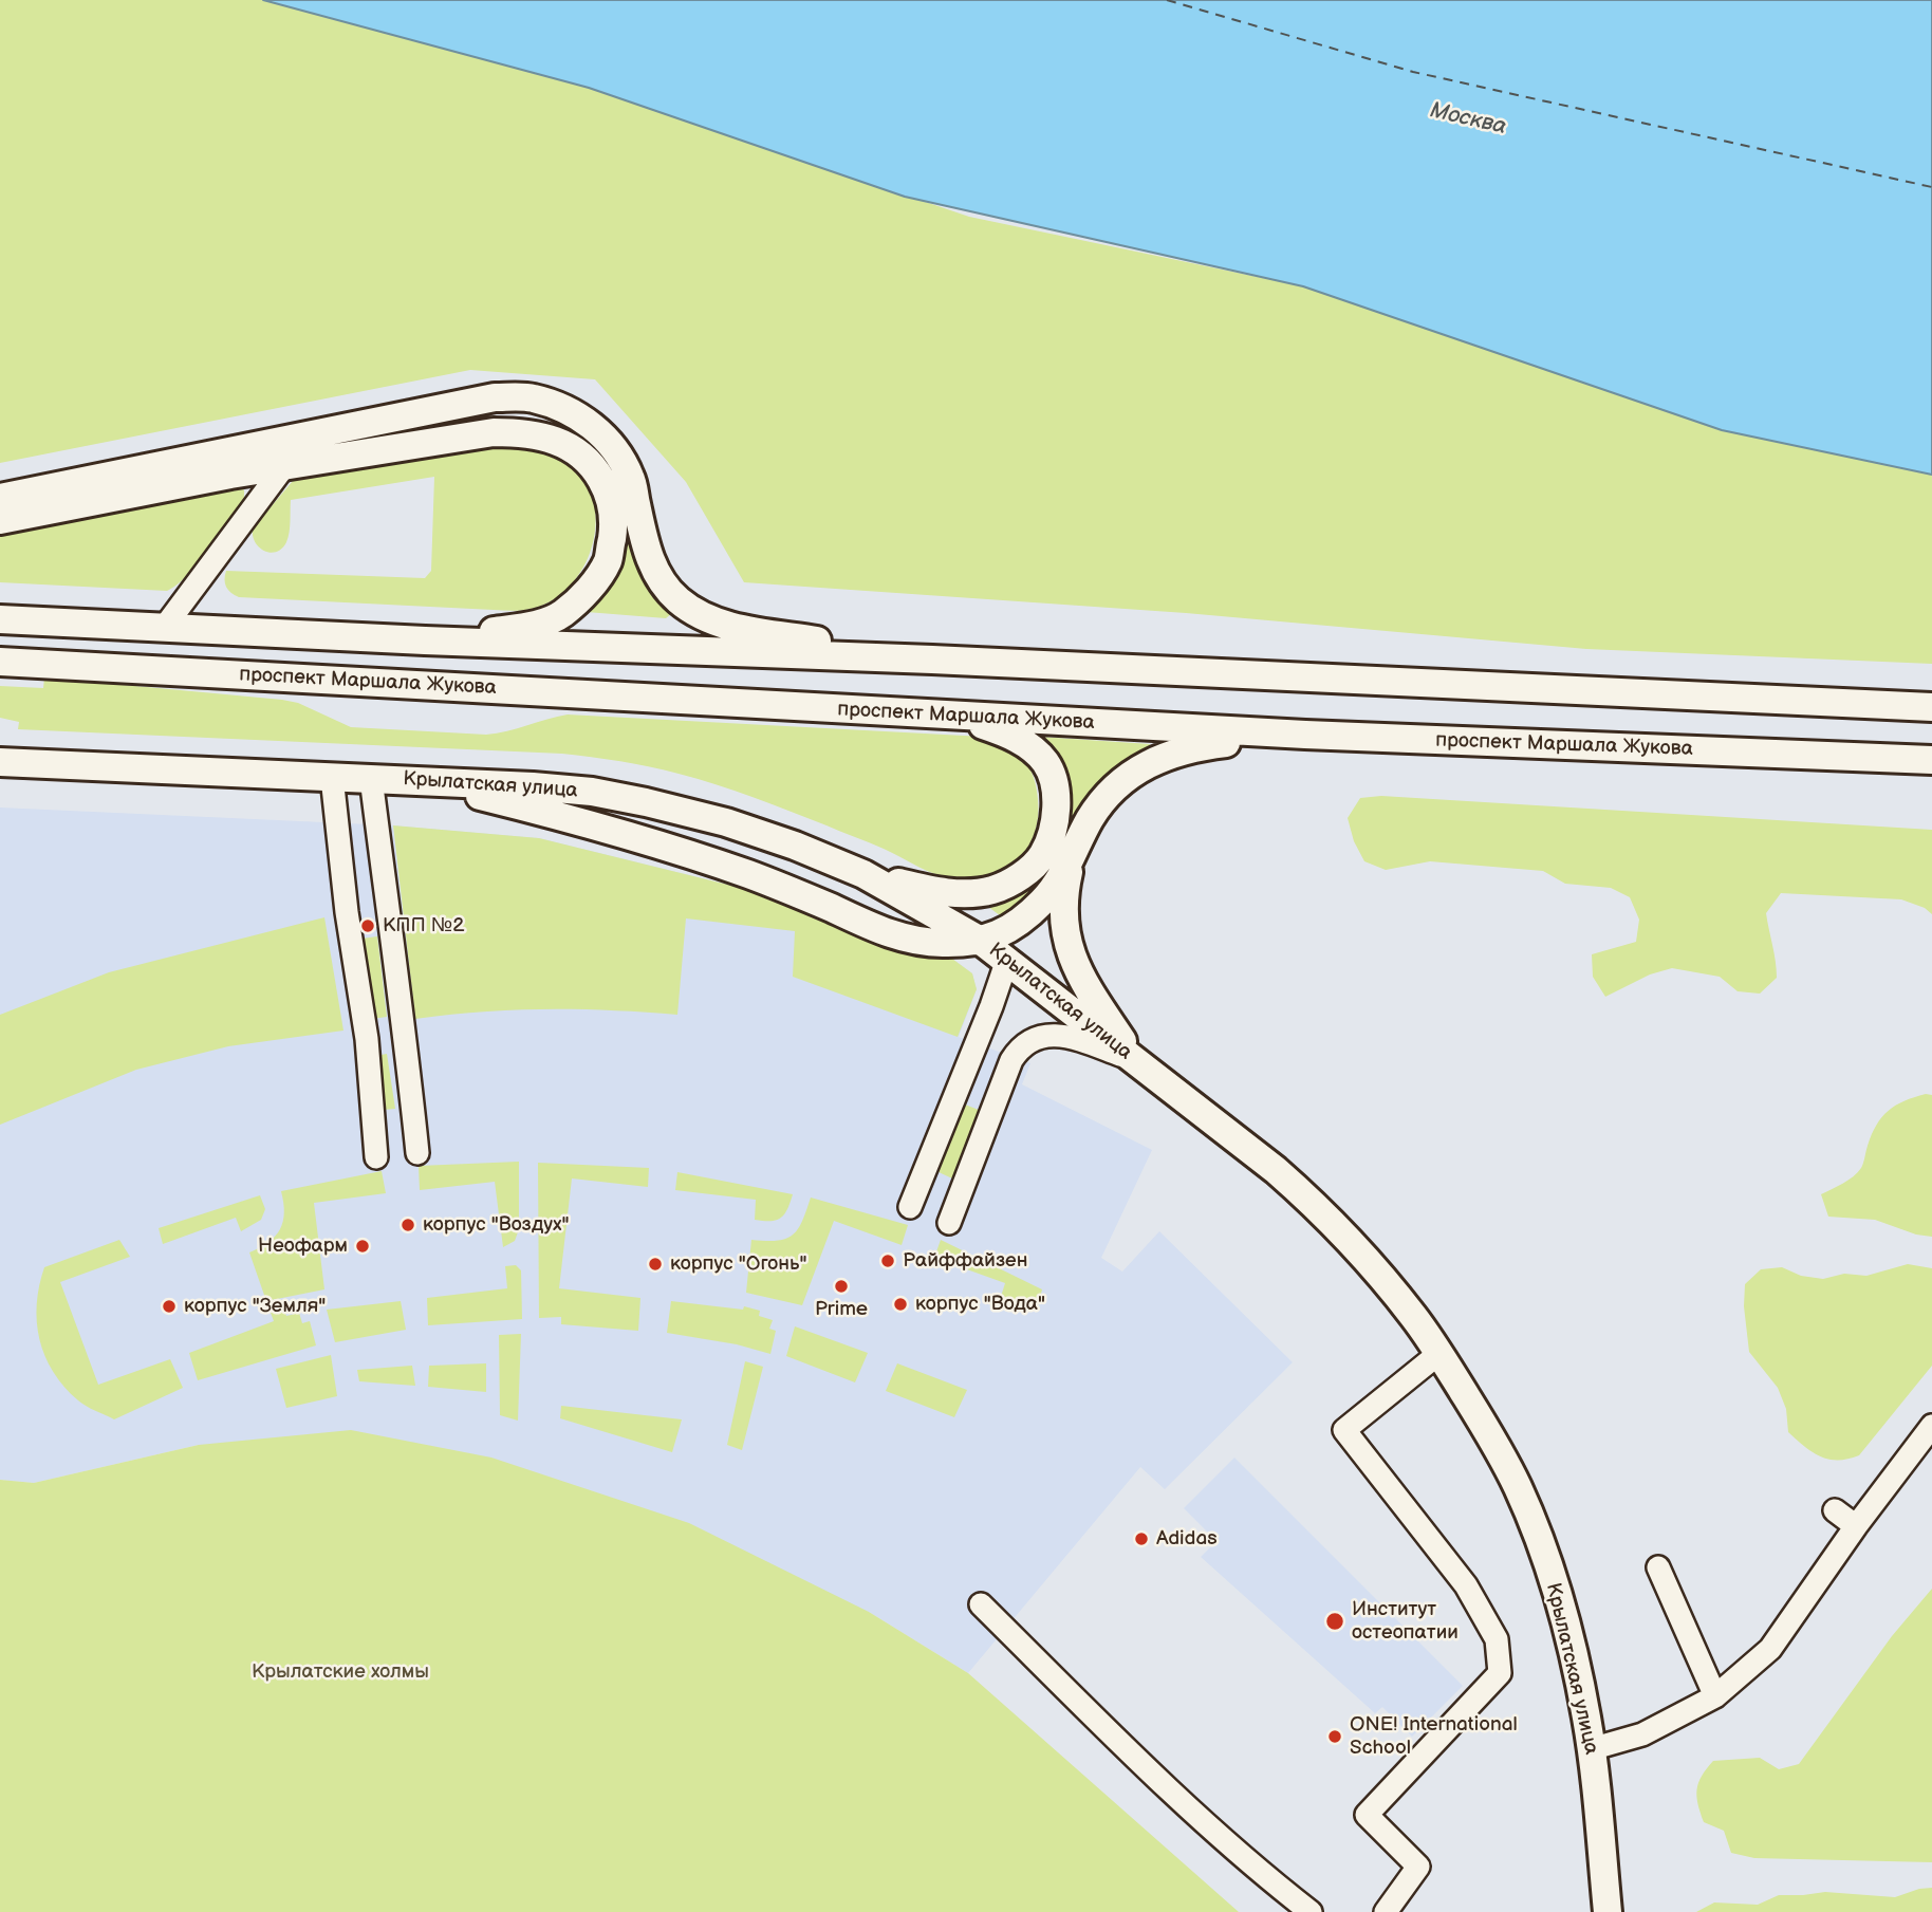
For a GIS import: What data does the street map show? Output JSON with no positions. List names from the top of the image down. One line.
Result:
{"streets":{"main road":["проспект Маршала Жукова","Крылатская улица"]},"water":["Москва"],"parks":["Крылатские холмы"],"places":["КПП №2","корпус \"Воздух\"","Неофарм","Райффайзен","корпус \"Огонь\"","Prime","корпус \"Вода\"","корпус \"Земля\"","Adidas","Институт остеопатии","ONE! International School"]}
